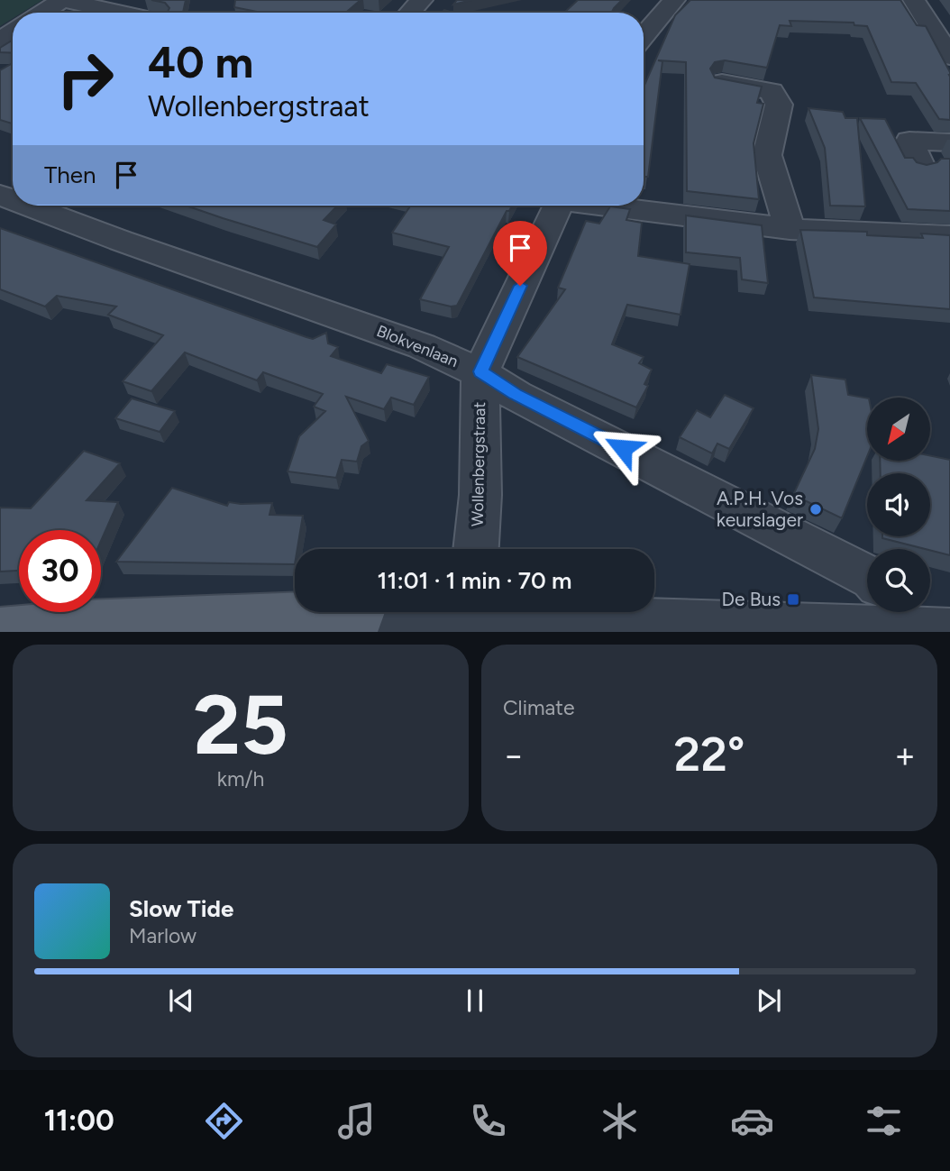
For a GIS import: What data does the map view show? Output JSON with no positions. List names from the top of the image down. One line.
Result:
{"streets":{"street":["Blokvenlaan","Wollenbergstraat"]},"crossings":[["Blokvenlaan","Wollenbergstraat"]],"places":{"other":["A.P.H. Vos keurslager"],"transit":["De Bus"]},"north":"bottom left","page":{"turn":["40 m","Wollenbergstraat"],"then":"Then","limit":"30","trip":"11:01 · 1 min · 70 m","tile":[["25","km/h"],"Climate"],"heat":["−","22°","+"],"song":["Slow Tide","Marlow"],"tabs":"11:00"}}
